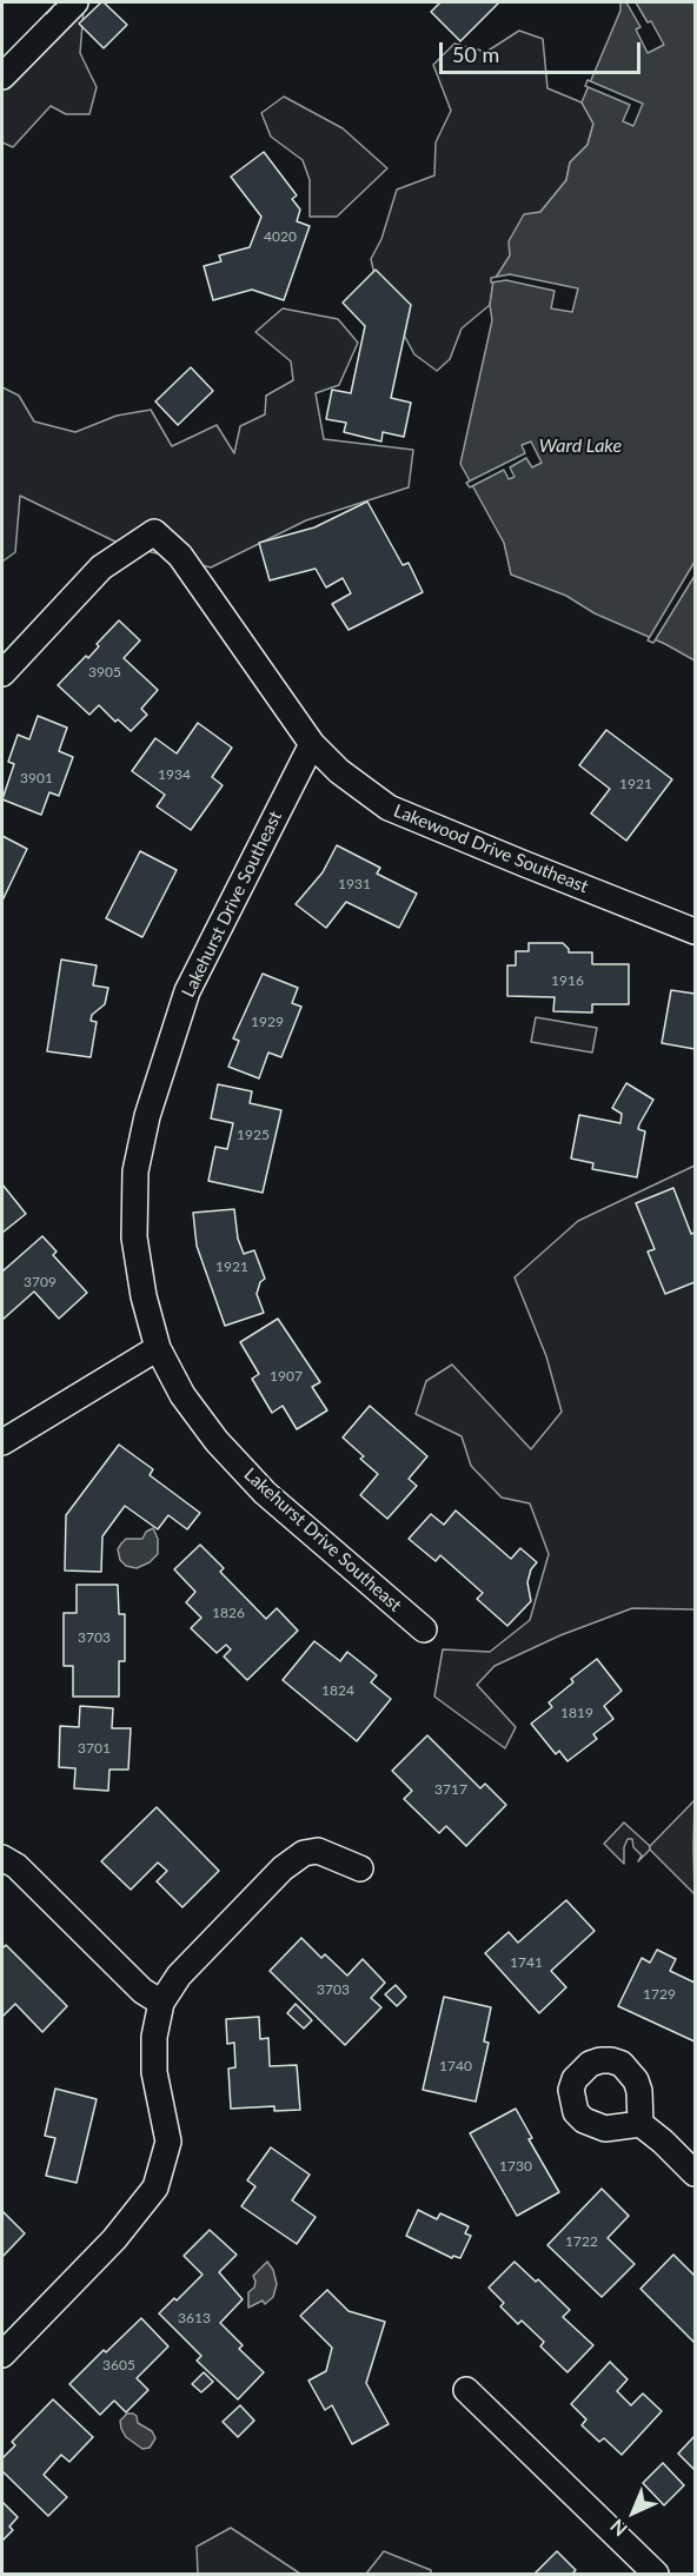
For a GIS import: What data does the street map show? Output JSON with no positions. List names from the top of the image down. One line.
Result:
{"streets":{"street":["Lakewood Drive Southeast","Lakehurst Drive Southeast"]},"crossings":[["Lakewood Drive Southeast","Lakehurst Drive Southeast"]],"water":["Ward Lake"],"house_numbers":["4020","3905","1934","3901","1921","1931","1916","1929","1925","1921","3709","1907","1826","3703","1824","1819","3701","3717","1741","3703","1729","1740","1730","1722","3613","3605"],"scale_bar":"50 m","north":"bottom left"}
